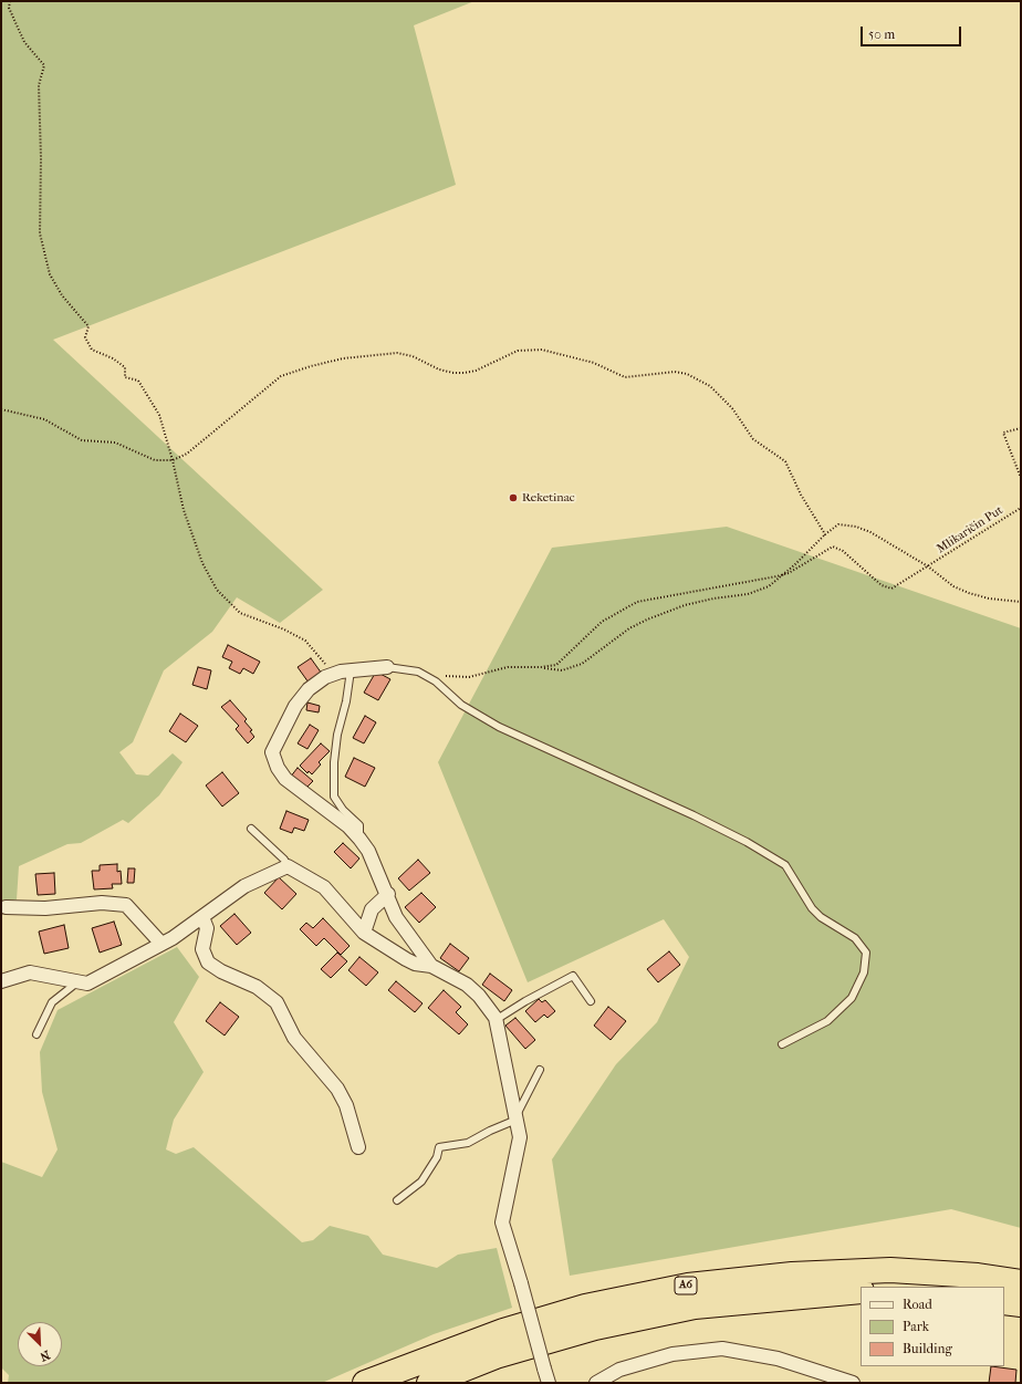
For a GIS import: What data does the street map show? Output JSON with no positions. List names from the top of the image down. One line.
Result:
{"streets":{"highway":["A6"],"path":["Mlikaričin Put"]},"places":["Reketinac"],"legend":["Road","Park","Building"],"scale_bar":"50 m","north":"bottom right"}
